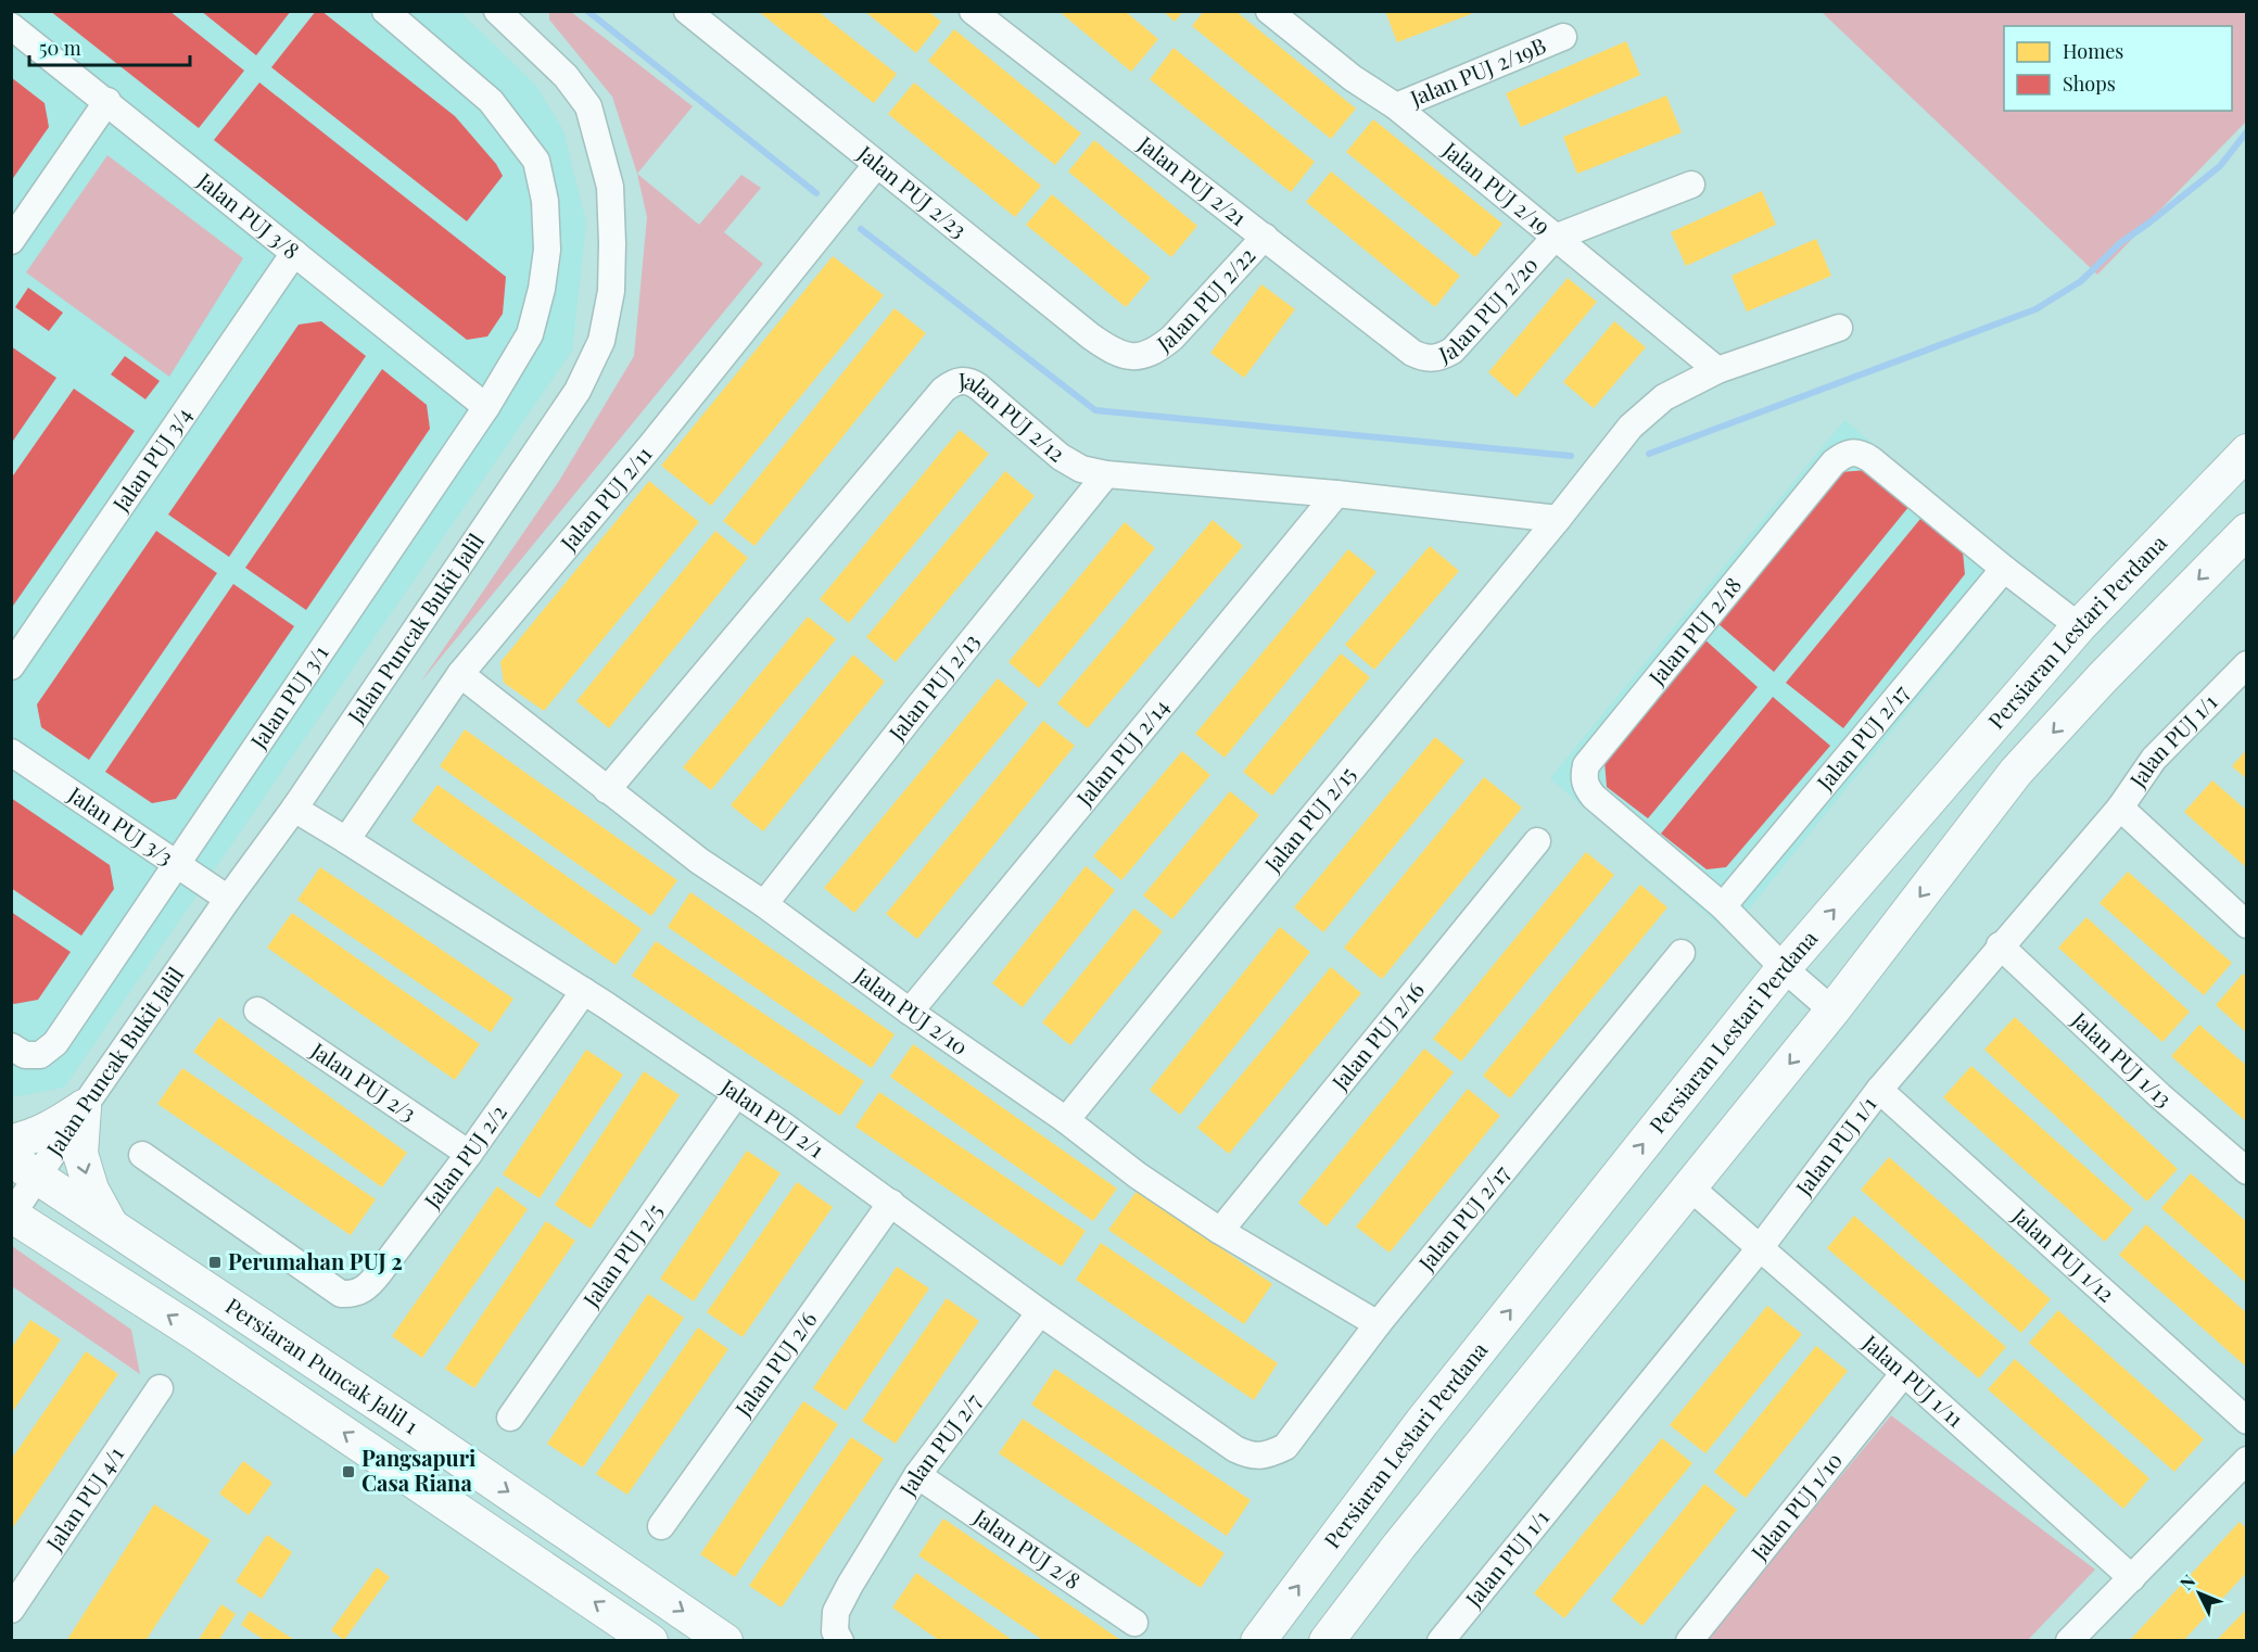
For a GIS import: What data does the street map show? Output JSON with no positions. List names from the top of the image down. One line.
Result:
{"streets":{"main road":["Persiaran Lestari Perdana","Persiaran Puncak Jalil 1"],"street":["Jalan PUJ 2/19B","Jalan PUJ 2/21","Jalan PUJ 2/19","Jalan PUJ 2/23","Jalan PUJ 3/8","Jalan PUJ 2/22","Jalan PUJ 2/20","Jalan PUJ 2/12","Jalan PUJ 3/4","Jalan PUJ 2/11","Jalan Puncak Bukit Jalil","Jalan PUJ 2/18","Jalan PUJ 2/13","Jalan PUJ 3/1","Jalan PUJ 2/17","Jalan PUJ 1/1","Jalan PUJ 2/14","Jalan PUJ 2/15","Jalan PUJ 3/3","Jalan PUJ 2/10","Jalan PUJ 2/16","Jalan PUJ 1/13","Jalan PUJ 2/3","Jalan PUJ 2/1","Jalan PUJ 2/2","Jalan PUJ 2/5","Jalan PUJ 1/12","Jalan PUJ 2/6","Jalan PUJ 1/11","Jalan PUJ 2/7","Jalan PUJ 4/1","Jalan PUJ 1/10","Jalan PUJ 2/8"]},"crossings":[["Jalan PUJ 2/19B","Jalan PUJ 2/19"],["Jalan PUJ 2/21","Jalan PUJ 2/22"],["Jalan PUJ 2/21","Jalan PUJ 2/20"],["Jalan PUJ 2/19","Jalan PUJ 2/20"],["Jalan PUJ 2/23","Jalan PUJ 2/22"],["Jalan PUJ 2/23","Jalan PUJ 2/11"],["Jalan PUJ 3/8","Jalan PUJ 3/4"],["Jalan PUJ 3/8","Jalan PUJ 3/1"],["Jalan PUJ 2/12","Jalan PUJ 2/13"],["Jalan PUJ 2/12","Jalan PUJ 2/14"],["Jalan PUJ 2/12","Jalan PUJ 2/15"],["Jalan PUJ 2/12","Jalan PUJ 2/10"],["Jalan PUJ 2/11","Jalan PUJ 2/10"],["Jalan PUJ 2/11","Jalan PUJ 2/1"],["Jalan Puncak Bukit Jalil","Jalan PUJ 3/3"],["Jalan Puncak Bukit Jalil","Jalan PUJ 2/1"],["Jalan Puncak Bukit Jalil","Persiaran Puncak Jalil 1"],["Jalan PUJ 2/18","Persiaran Lestari Perdana"],["Jalan PUJ 2/18","Jalan PUJ 2/17"],["Jalan PUJ 2/13","Jalan PUJ 2/10"],["Jalan PUJ 3/1","Jalan PUJ 3/3"],["Jalan PUJ 2/17","Jalan PUJ 2/10"],["Jalan PUJ 2/17","Jalan PUJ 2/1"],["Jalan PUJ 1/1","Jalan PUJ 1/13"],["Jalan PUJ 1/1","Jalan PUJ 1/12"],["Jalan PUJ 1/1","Jalan PUJ 1/11"],["Jalan PUJ 2/14","Jalan PUJ 2/10"],["Jalan PUJ 2/15","Jalan PUJ 2/10"],["Jalan PUJ 2/10","Jalan PUJ 2/16"],["Jalan PUJ 2/3","Jalan PUJ 2/2"],["Jalan PUJ 2/1","Jalan PUJ 2/2"],["Jalan PUJ 2/1","Jalan PUJ 2/5"],["Jalan PUJ 2/1","Jalan PUJ 2/6"],["Jalan PUJ 2/1","Jalan PUJ 2/7"],["Jalan PUJ 1/11","Jalan PUJ 1/10"],["Jalan PUJ 2/7","Jalan PUJ 2/8"]],"places":{"transit":["Perumahan PUJ 2","Pangsapuri Casa Riana"]},"legend":["Homes","Shops"],"scale_bar":"50 m","north":"top left"}
